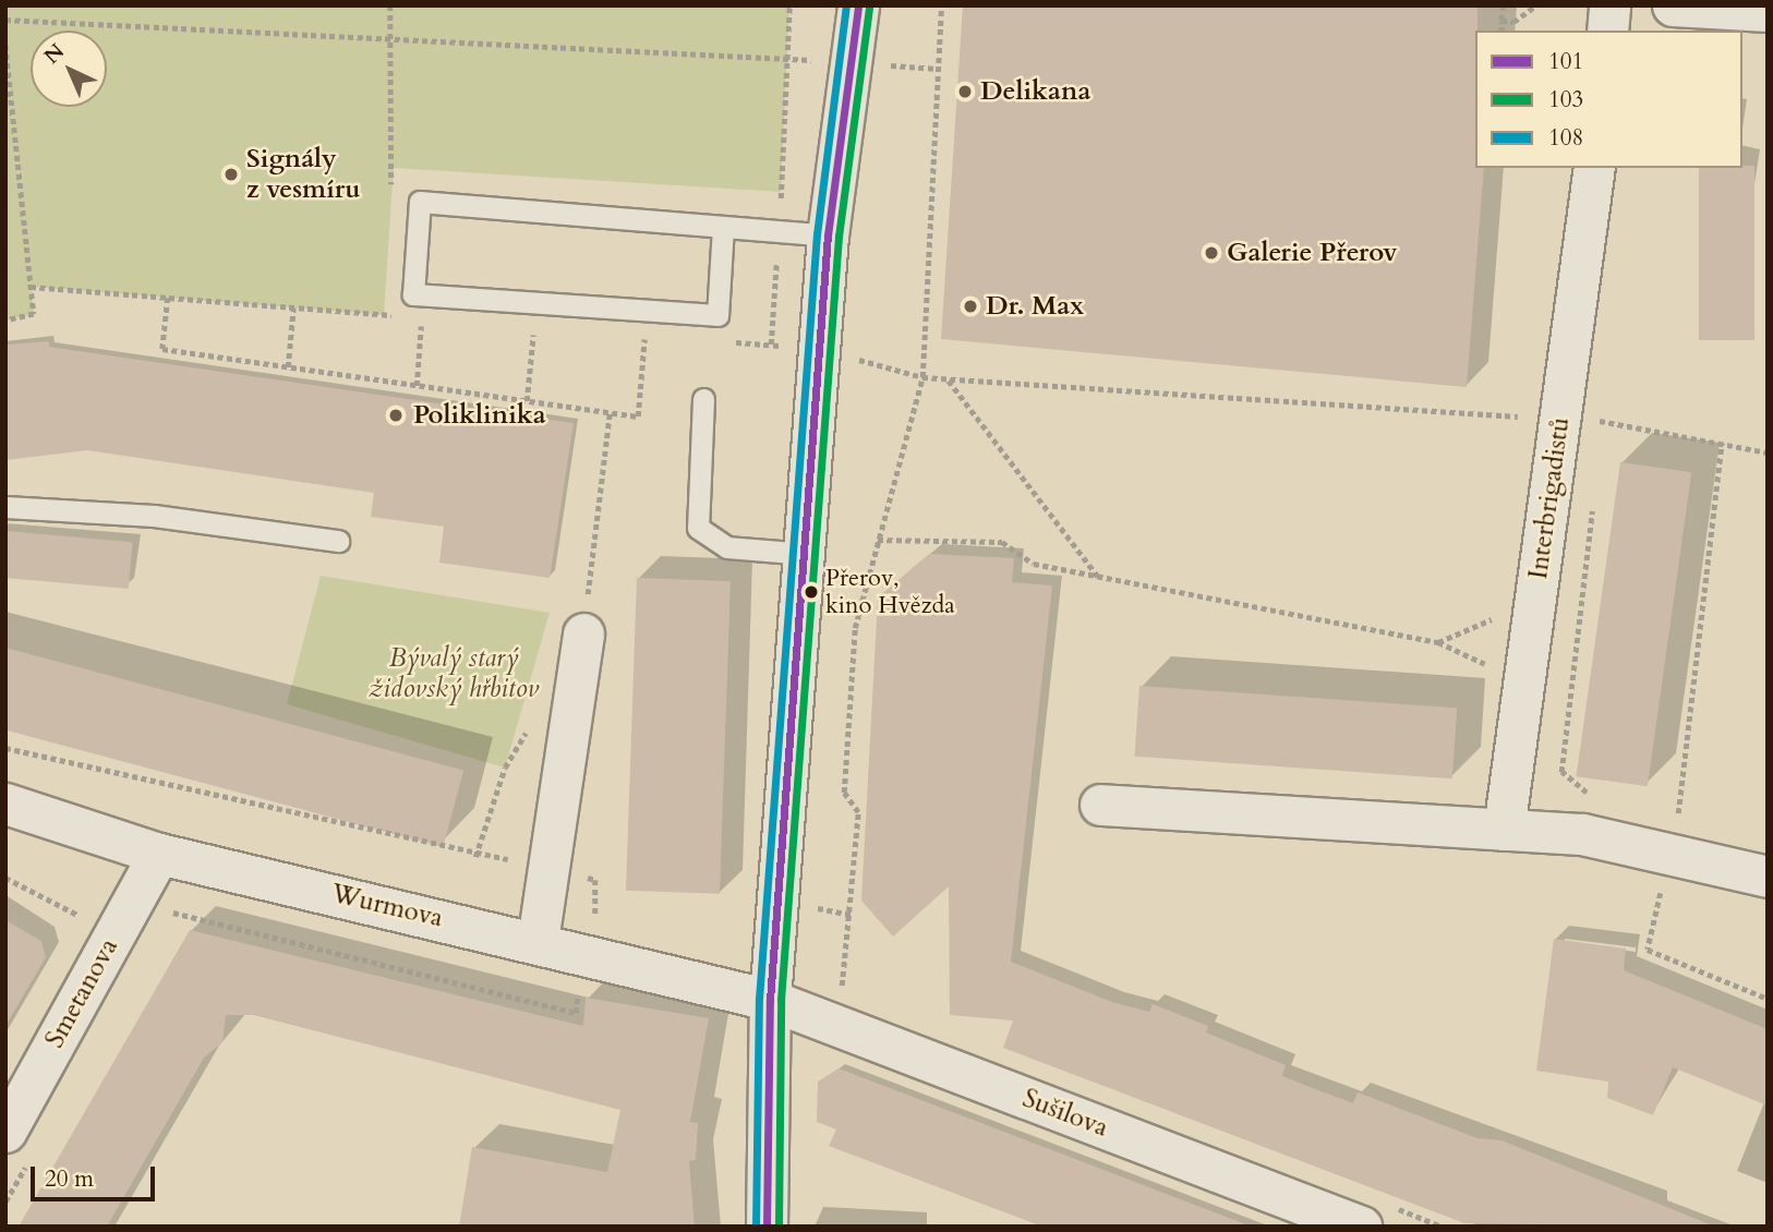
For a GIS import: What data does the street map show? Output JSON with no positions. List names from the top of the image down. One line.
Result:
{"streets":{"street":["Interbrigadistů","Wurmova","Smetanova","Sušilova"]},"crossings":[["Wurmova","Smetanova"],["Wurmova","Sušilova"]],"parks":["Bývalý starý židovský hřbitov"],"places":["Delikana","Signály z vesmíru","Galerie Přerov","Dr. Max","Poliklinika","Přerov, kino Hvězda"],"lines":["transit line 101","transit line 108","transit line 103"],"legend":["101","103","108"],"scale_bar":"20 m","north":"top left"}
